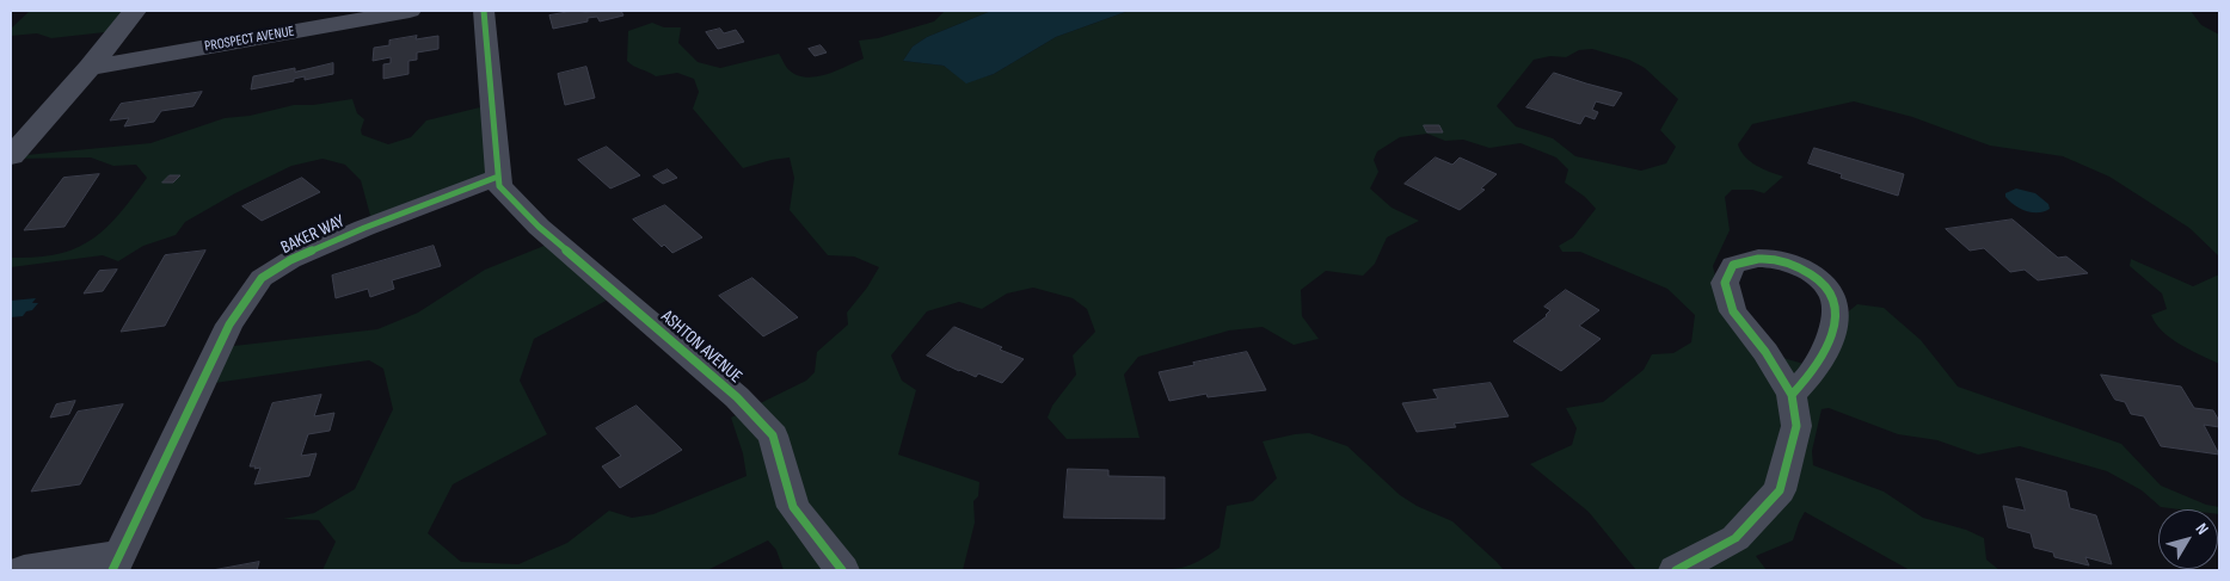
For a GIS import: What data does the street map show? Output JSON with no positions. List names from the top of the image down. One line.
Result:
{"streets":{"street":["PROSPECT AVENUE","BAKER WAY","ASHTON AVENUE"]},"crossings":[["BAKER WAY","ASHTON AVENUE"]],"north":"top right"}
